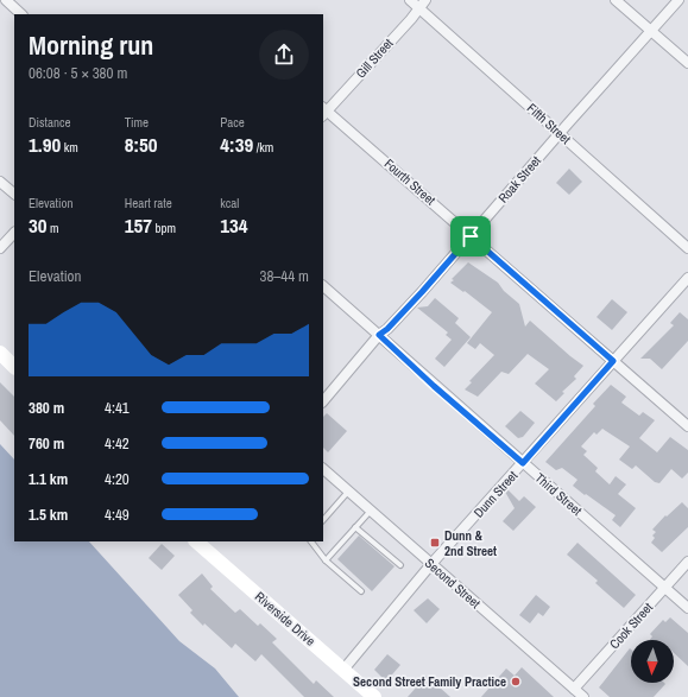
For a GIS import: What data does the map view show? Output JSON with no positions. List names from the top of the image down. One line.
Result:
{"streets":{"main road":["Riverside Drive"],"street":["Gill Street","Fifth Street","Roak Street","Fourth Street","Dunn Street","Third Street","Second Street","Cook Street"]},"crossings":[["Gill Street","Fifth Street"],["Gill Street","Fourth Street"],["Fifth Street","Roak Street"],["Roak Street","Fourth Street"],["Roak Street","Third Street"],["Fourth Street","Dunn Street"],["Dunn Street","Third Street"],["Dunn Street","Second Street"],["Dunn Street","Riverside Drive"],["Third Street","Cook Street"],["Second Street","Cook Street"]],"places":{"transit":["Dunn & 2nd Street"],"other":["Second Street Family Practice"]},"north":"bottom","page":{"heading":["Morning run","06:08 · 5 × 380 m"],"stats":[["Distance","1.90 km"],["Time","8:50"],["Pace","4:39 /km"],["Elevation","30 m"],["Heart rate","157 bpm"],["kcal","134"]],"chart":["Elevation","38–44 m"],"list":[{"name":"380 m","note":"4:41"},{"name":"760 m","note":"4:42"},{"name":"1.1 km","note":"4:20"},{"name":"1.5 km","note":"4:49"}]}}
